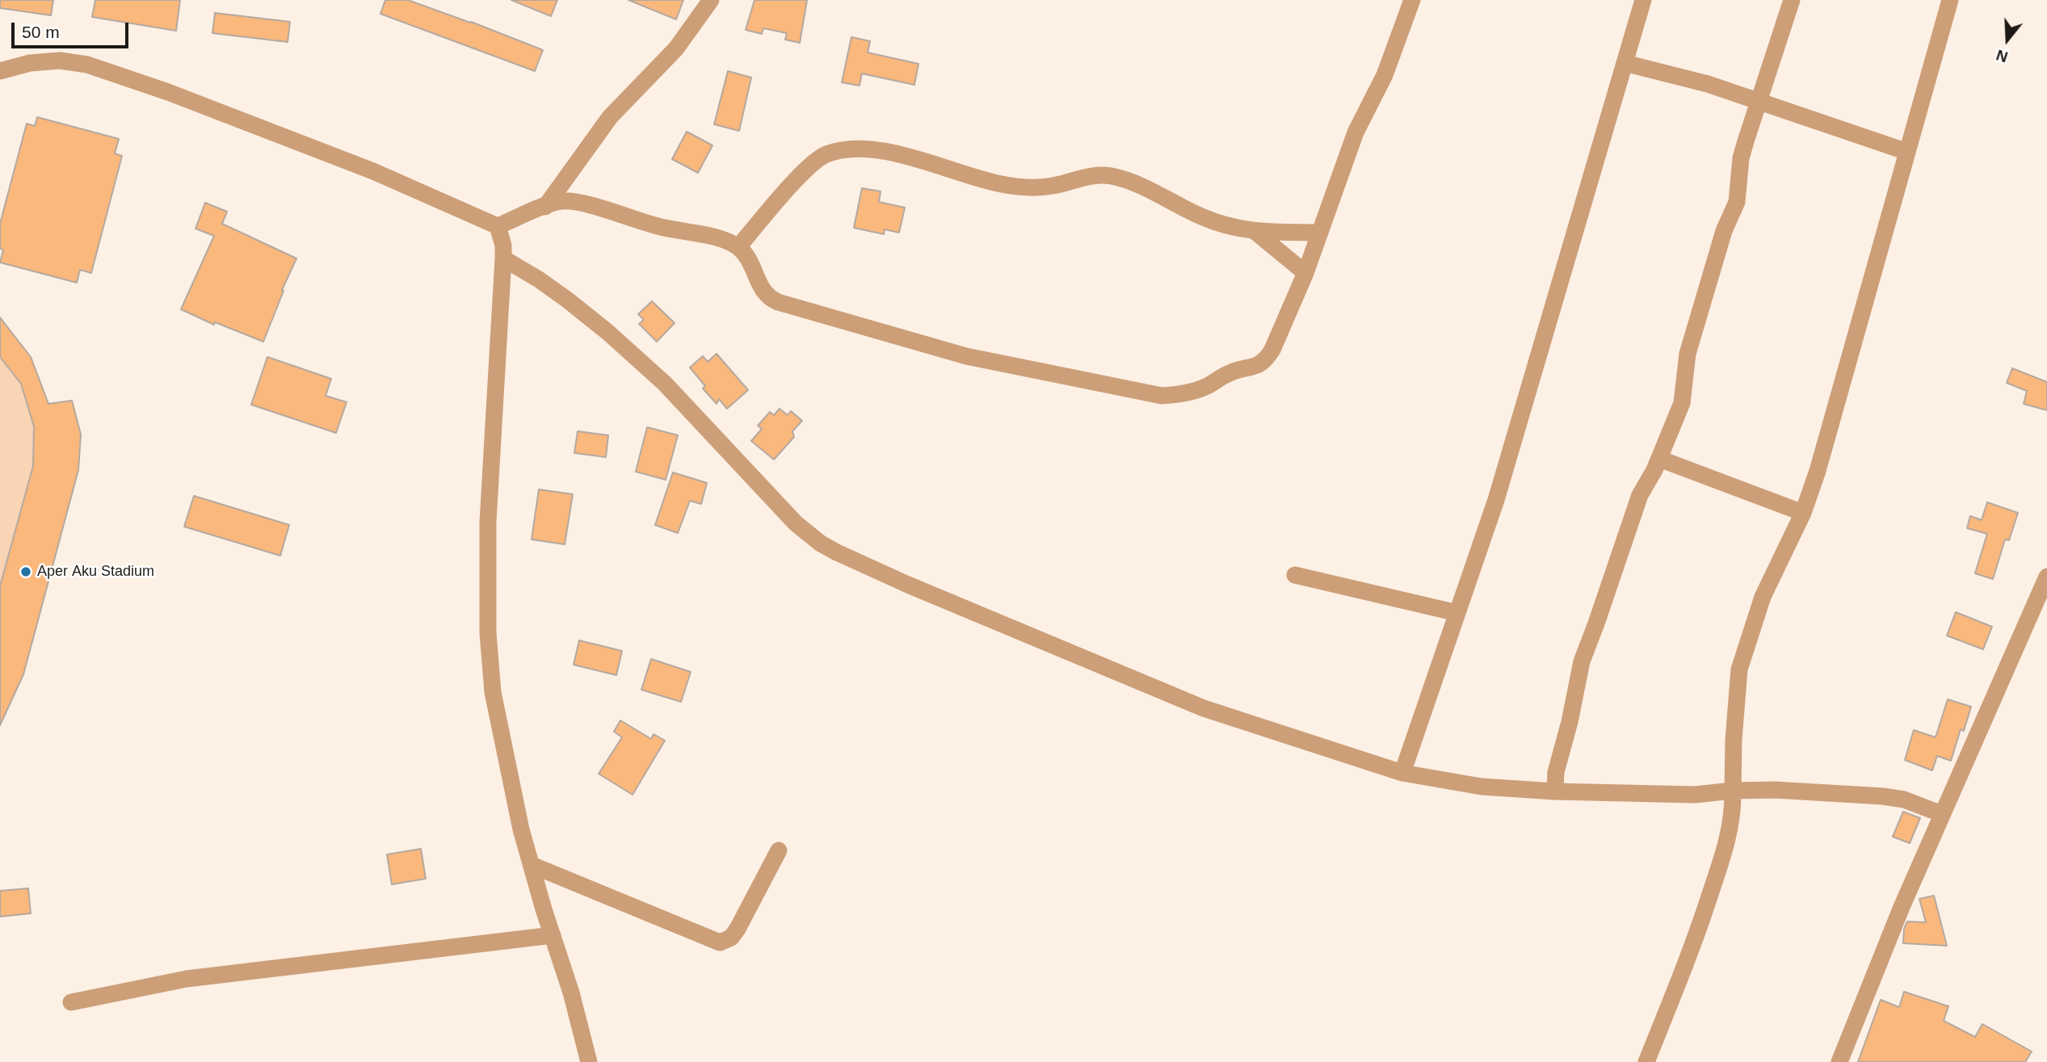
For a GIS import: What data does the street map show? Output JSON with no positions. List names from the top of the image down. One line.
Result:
{"places":["Aper Aku Stadium"],"scale_bar":"50 m","north":"bottom"}
